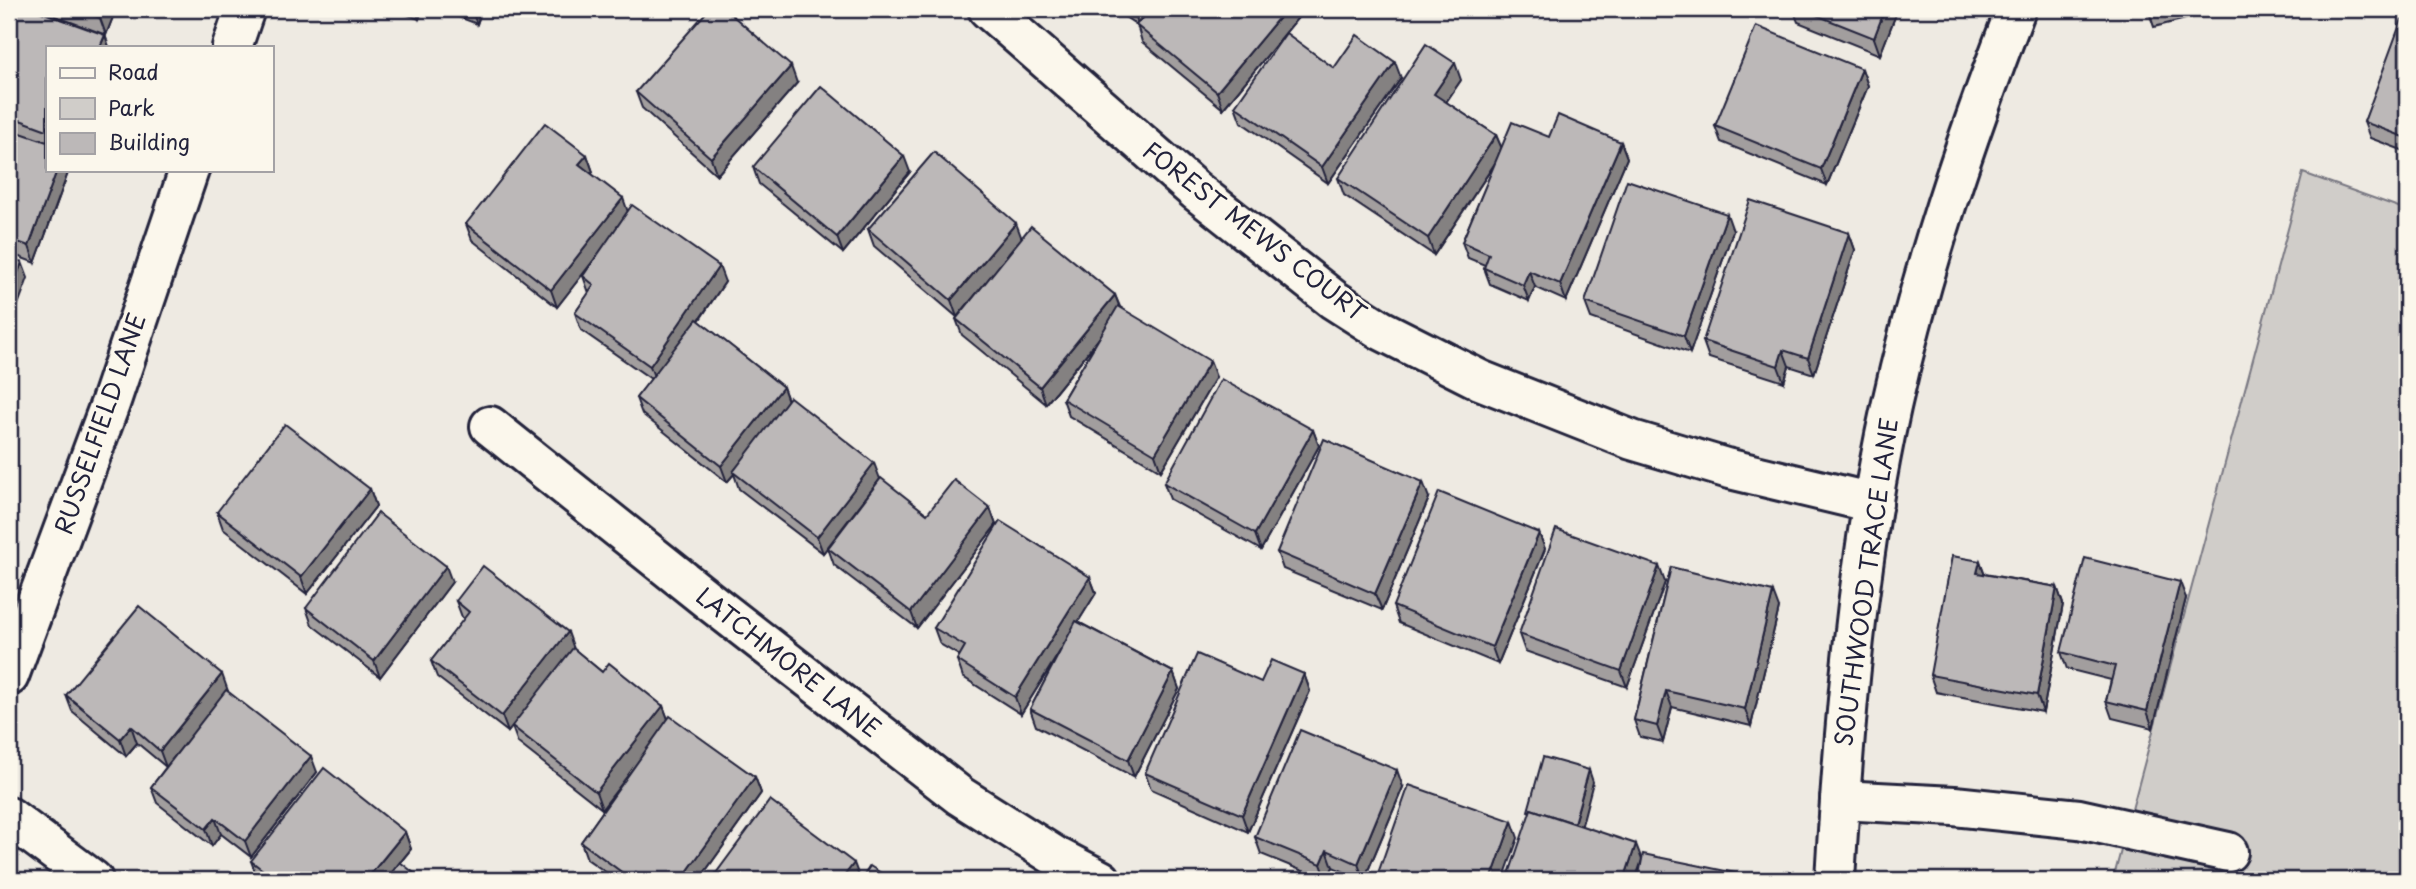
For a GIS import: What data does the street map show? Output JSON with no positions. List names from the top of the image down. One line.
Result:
{"streets":{"street":["FOREST MEWS COURT","RUSSELFIELD LANE","SOUTHWOOD TRACE LANE","LATCHMORE LANE"]},"crossings":[["FOREST MEWS COURT","SOUTHWOOD TRACE LANE"]],"legend":["Road","Park","Building"]}
